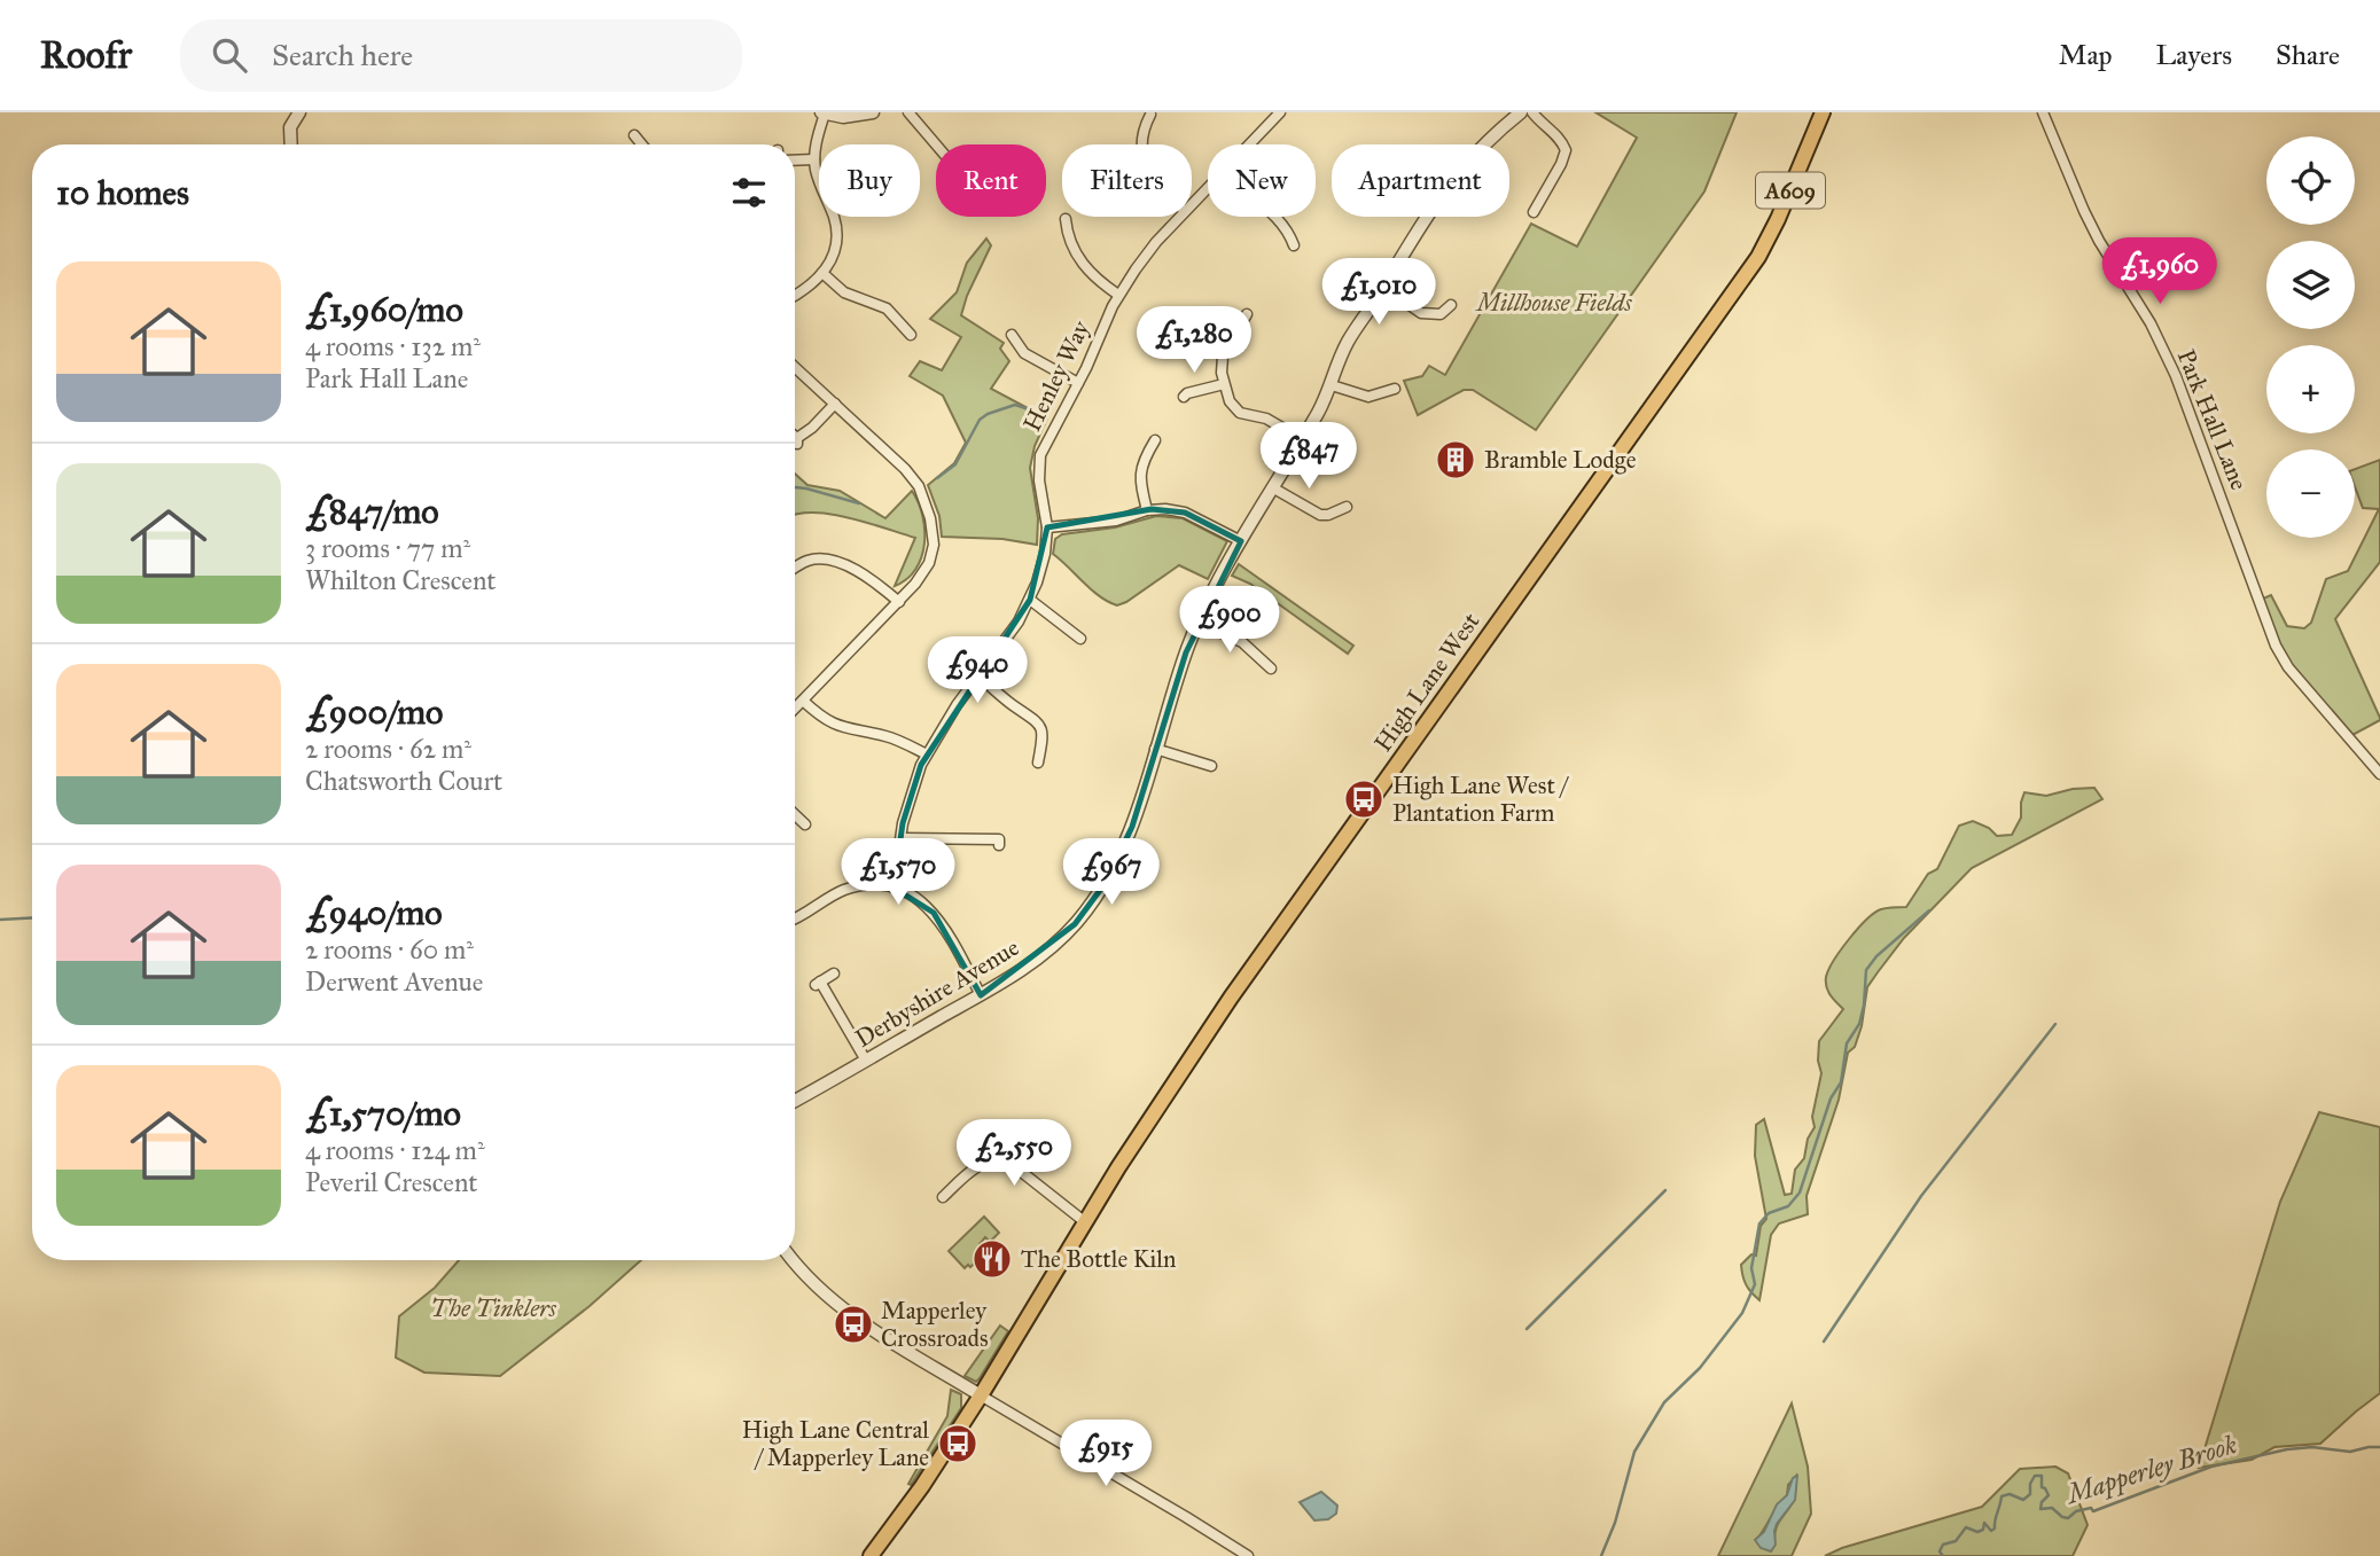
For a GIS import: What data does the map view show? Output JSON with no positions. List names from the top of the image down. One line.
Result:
{"streets":{"main road":["A609","High Lane West"],"street":["Henley Way","Park Hall Lane","Derbyshire Avenue"]},"crossings":[["A609","High Lane West"]],"water":["Mapperley Brook"],"parks":["Millhouse Fields","The Tinklers"],"places":{"building":["Bramble Lodge"],"bus stop":["High Lane West / Plantation Farm","Mapperley Crossroads","High Lane Central / Mapperley Lane"],"restaurant":["The Bottle Kiln"]},"page":{"header":"Roofr","search":"Search here","nav":["Map","Layers","Share"],"map_buttons":["+","−"],"chip":["Buy","Rent","Filters","New","Apartment"],"heading":"10 homes","price":["£1,960","£1,010","£1,280","£847","£900","£940","£1,570","£967","£2,550","£915"],"list":[{"name":"£1,960/mo","note":"4 rooms · 132 m² · Park Hall Lane"},{"name":"£847/mo","note":"3 rooms · 77 m² · Whilton Crescent"},{"name":"£900/mo","note":"2 rooms · 62 m² · Chatsworth Court"},{"name":"£940/mo","note":"2 rooms · 60 m² · Derwent Avenue"},{"name":"£1,570/mo","note":"4 rooms · 124 m² · Peveril Crescent"}]}}
